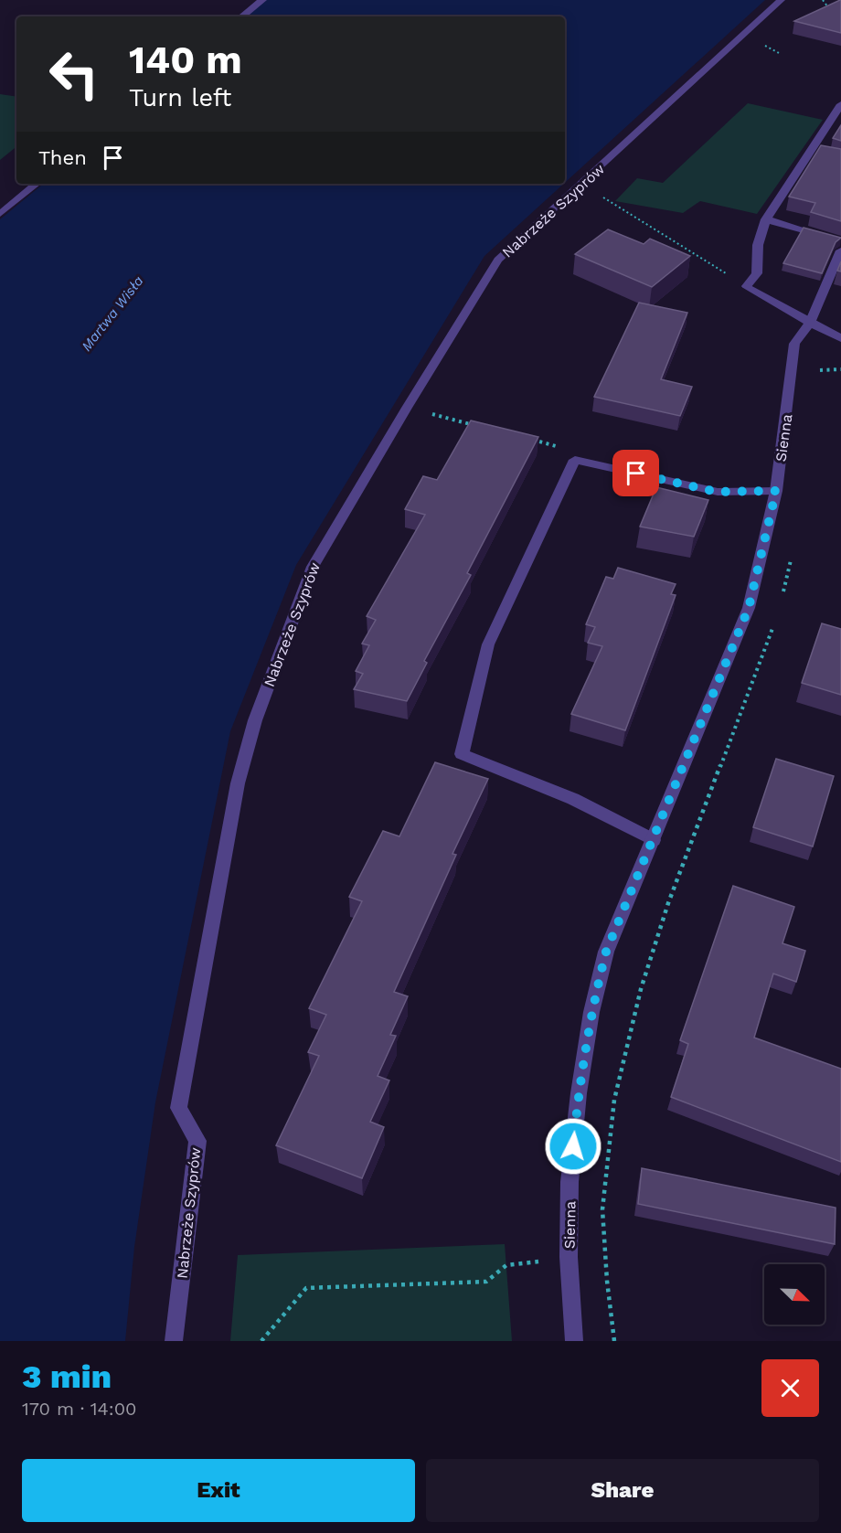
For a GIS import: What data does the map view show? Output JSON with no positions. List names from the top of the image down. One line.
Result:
{"streets":{"street":["Nabrzeże Szyprów","Sienna"]},"water":["Martwa Wisła"],"north":"bottom right","page":{"turn":["140 m","Turn left"],"then":"Then","heading":["3 min","170 m · 14:00"],"buttons":["Exit","Share"]}}
